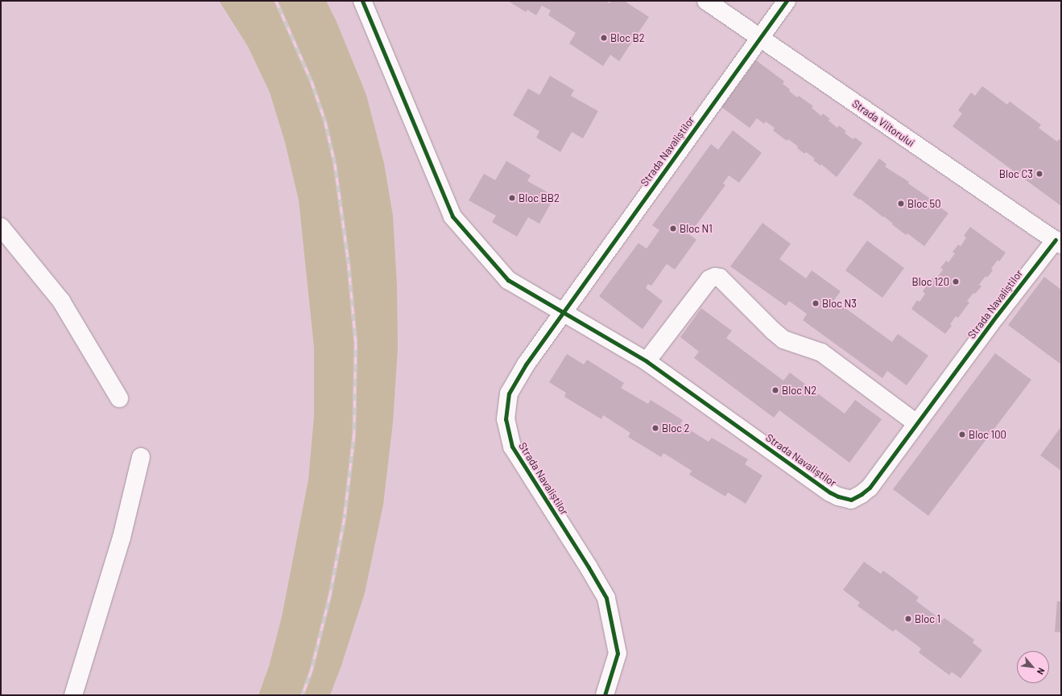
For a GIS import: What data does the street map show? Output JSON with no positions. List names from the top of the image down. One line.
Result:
{"streets":{"street":["Strada Viitorului","Strada Navaliștilor"]},"crossings":[["Strada Viitorului","Strada Navaliștilor"]],"places":["Bloc B2","Bloc C3","Bloc BB2","Bloc 50","Bloc N1","Bloc 120","Bloc N3","Bloc N2","Bloc 2","Bloc 100","Bloc 1"],"north":"bottom right"}
